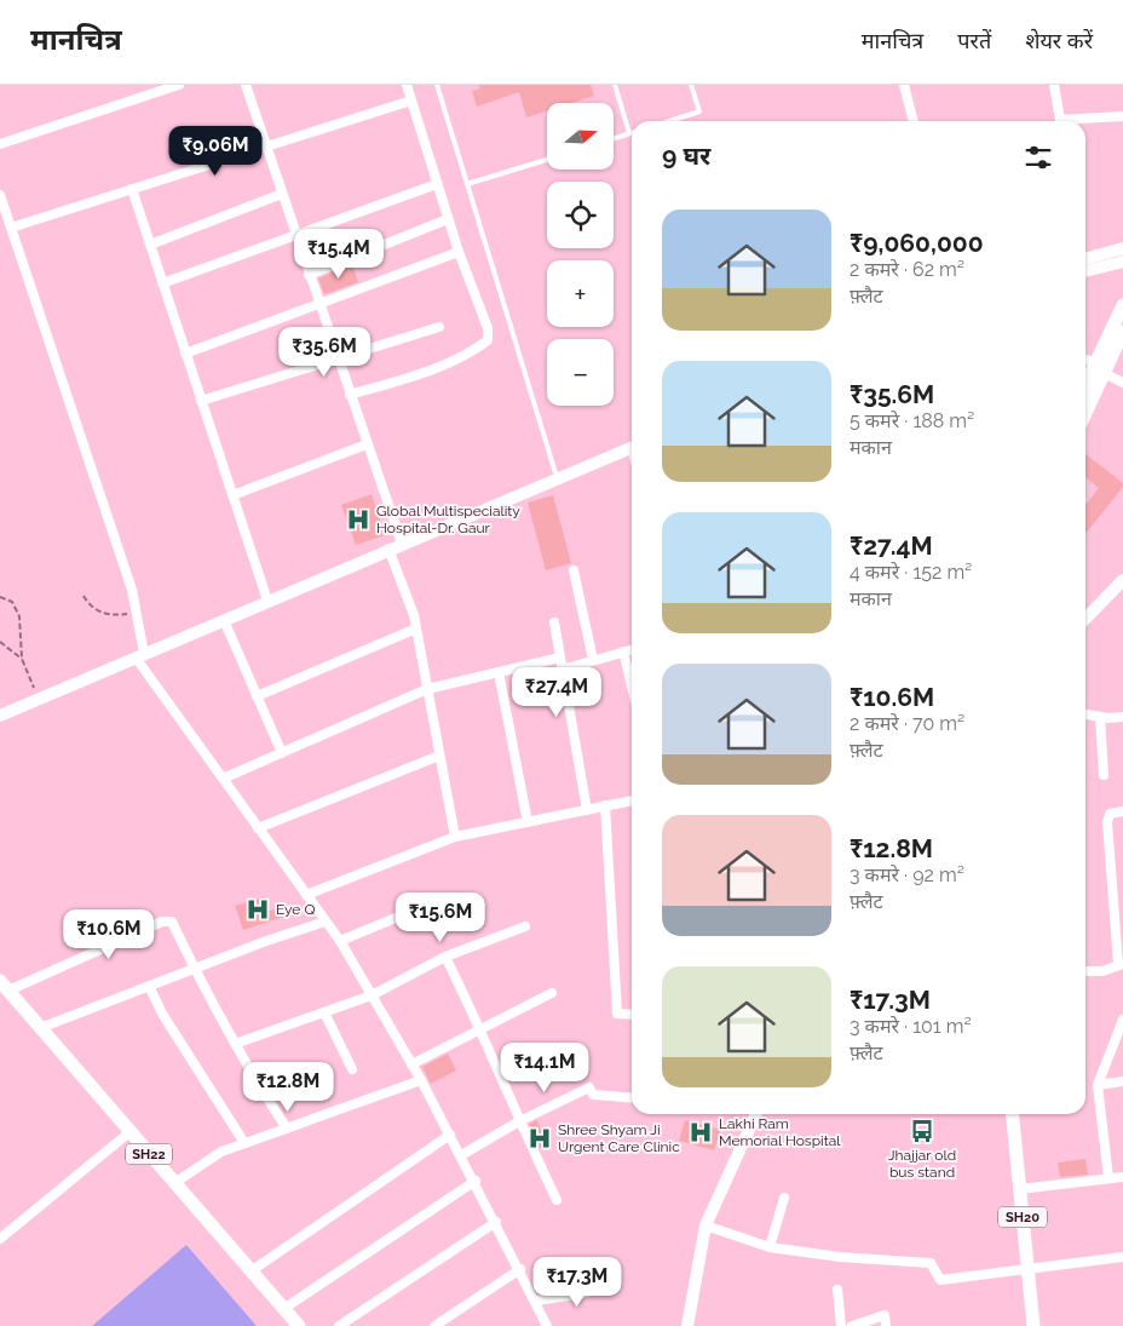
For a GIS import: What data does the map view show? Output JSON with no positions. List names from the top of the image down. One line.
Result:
{"streets":{"main road":["SH22","SH20"]},"places":{"hospital":["Global Multispeciality Hospital-Dr. Gaur","Eye Q","Lakhi Ram Memorial Hospital","Shree Shyam Ji Urgent Care Clinic"],"bus stop":["Jhajjar old bus stand"]},"north":"right","page":{"header":"मानचित्र","nav":["मानचित्र","परतें","शेयर करें"],"map_buttons":["+","−"],"heading":"9 घर","price":["₹9.06M","₹15.4M","₹35.6M","₹27.4M","₹15.6M","₹10.6M","₹14.1M","₹12.8M","₹17.3M"],"list":[{"name":"₹9,060,000","note":"2 कमरे · 62 m² · फ़्लैट"},{"name":"₹35.6M","note":"5 कमरे · 188 m² · मकान"},{"name":"₹27.4M","note":"4 कमरे · 152 m² · मकान"},{"name":"₹10.6M","note":"2 कमरे · 70 m² · फ़्लैट"},{"name":"₹12.8M","note":"3 कमरे · 92 m² · फ़्लैट"},{"name":"₹17.3M","note":"3 कमरे · 101 m² · फ़्लैट"}]}}
